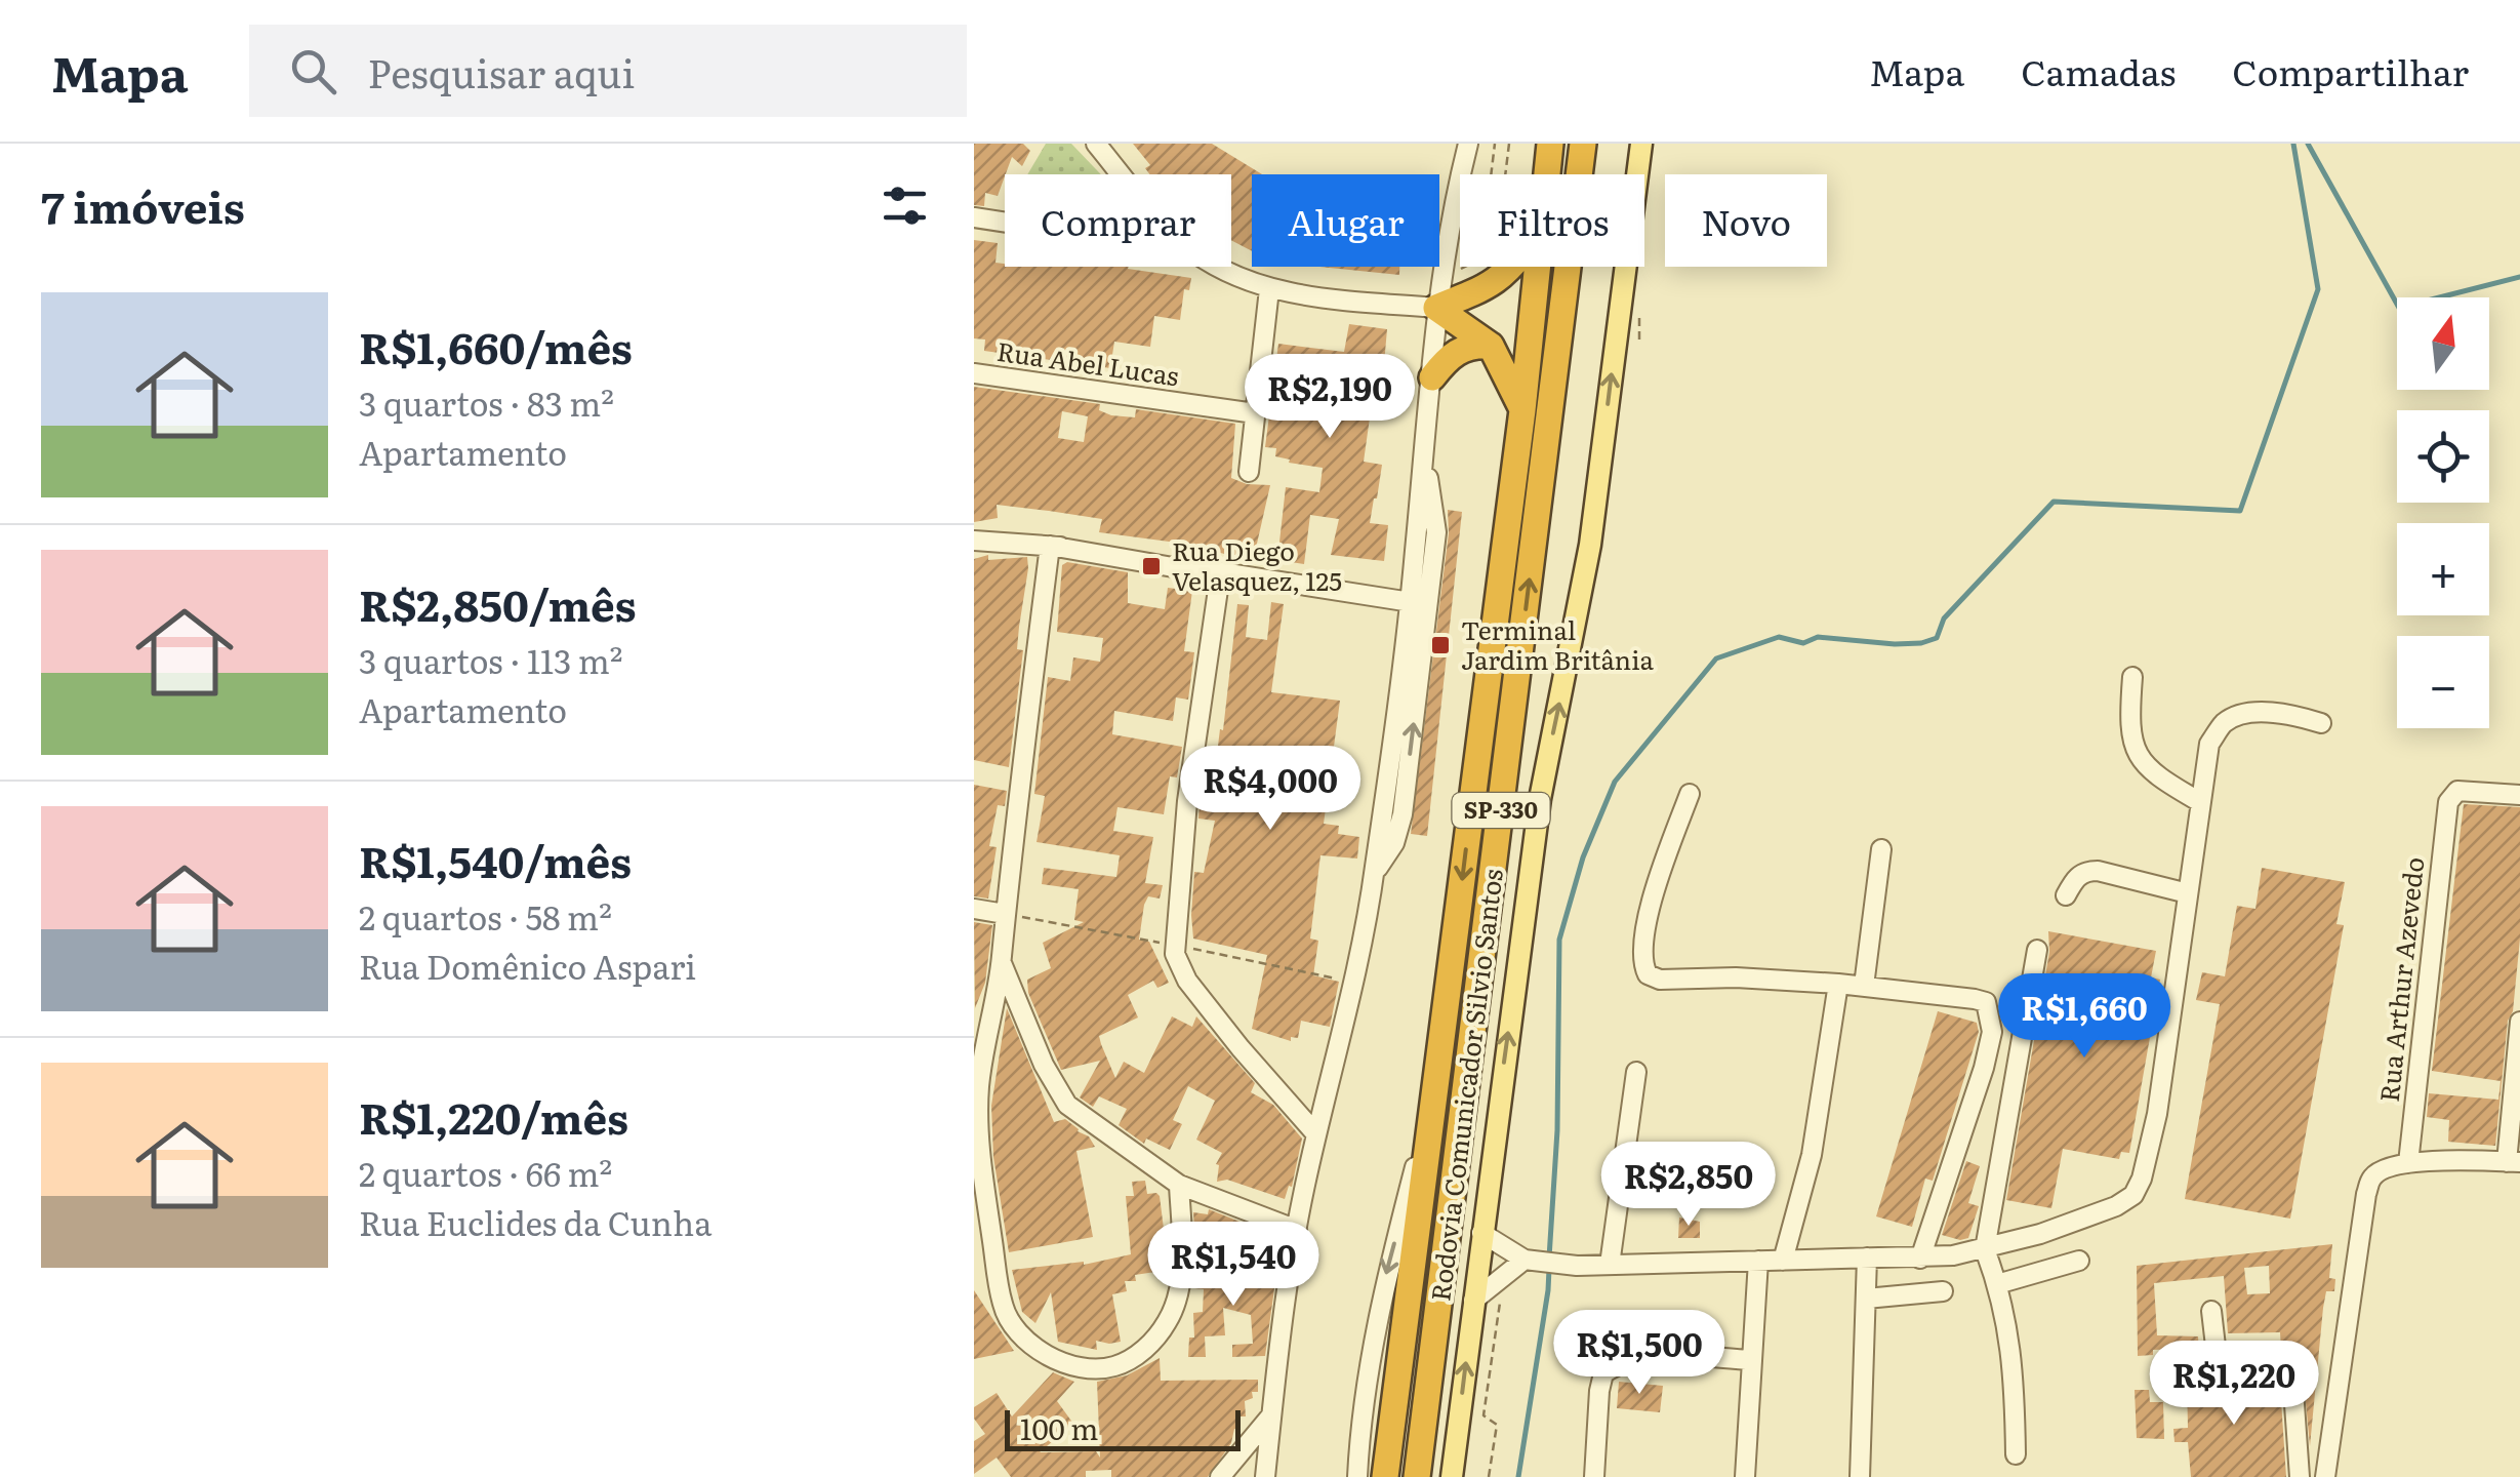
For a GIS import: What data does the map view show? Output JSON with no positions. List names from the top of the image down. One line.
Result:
{"streets":{"highway":["SP-330","Rodovia Comunicador Silvio Santos"],"street":["Rua Abel Lucas","Rua Arthur Azevedo"]},"places":{"transit":["Rua Diego Velasquez, 125","Terminal Jardim Britânia"]},"scale_bar":"100 m","north":"top","page":{"header":"Mapa","search":"Pesquisar aqui","nav":["Mapa","Camadas","Compartilhar"],"heading":"7 imóveis","chip":["Comprar","Alugar","Filtros","Novo"],"list":[{"name":"R$1,660/mês","note":"3 quartos · 83 m² · Apartamento"},{"name":"R$2,850/mês","note":"3 quartos · 113 m² · Apartamento"},{"name":"R$1,540/mês","note":"2 quartos · 58 m² · Rua Domênico Aspari"},{"name":"R$1,220/mês","note":"2 quartos · 66 m² · Rua Euclides da Cunha"}],"map_buttons":["+","−"],"price":["R$2,190","R$4,000","R$1,660","R$2,850","R$1,540","R$1,500","R$1,220"],"scale":"100 m"}}
